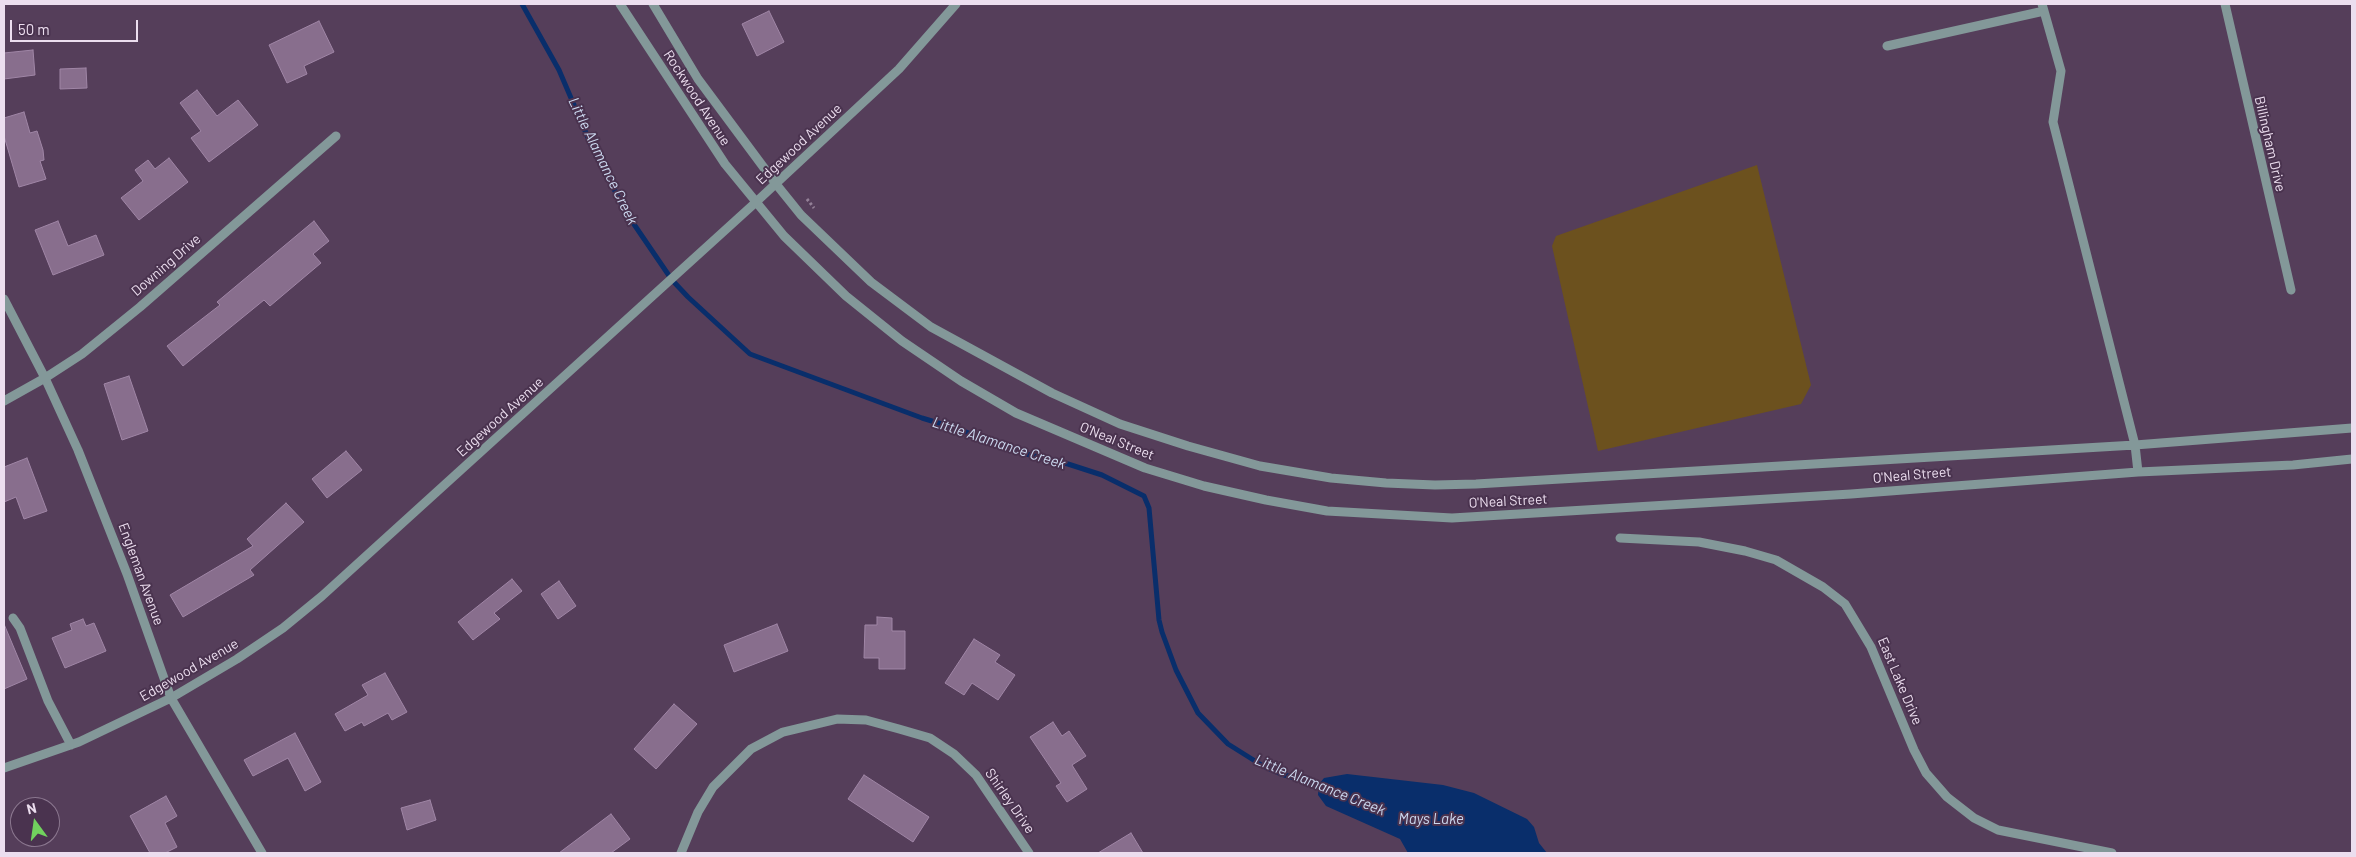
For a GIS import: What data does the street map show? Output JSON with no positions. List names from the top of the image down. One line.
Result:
{"streets":{"street":["Rockwood Avenue","Edgewood Avenue","Billingham Drive","Downing Drive","O'Neal Street","Engleman Avenue","East Lake Drive","Shirley Drive"]},"crossings":[["Rockwood Avenue","Edgewood Avenue"],["Rockwood Avenue","O'Neal Street"],["Edgewood Avenue","O'Neal Street"],["Edgewood Avenue","Engleman Avenue"],["Downing Drive","Engleman Avenue"]],"water":["Little Alamance Creek","Mays Lake"],"scale_bar":"50 m","north":"top"}
